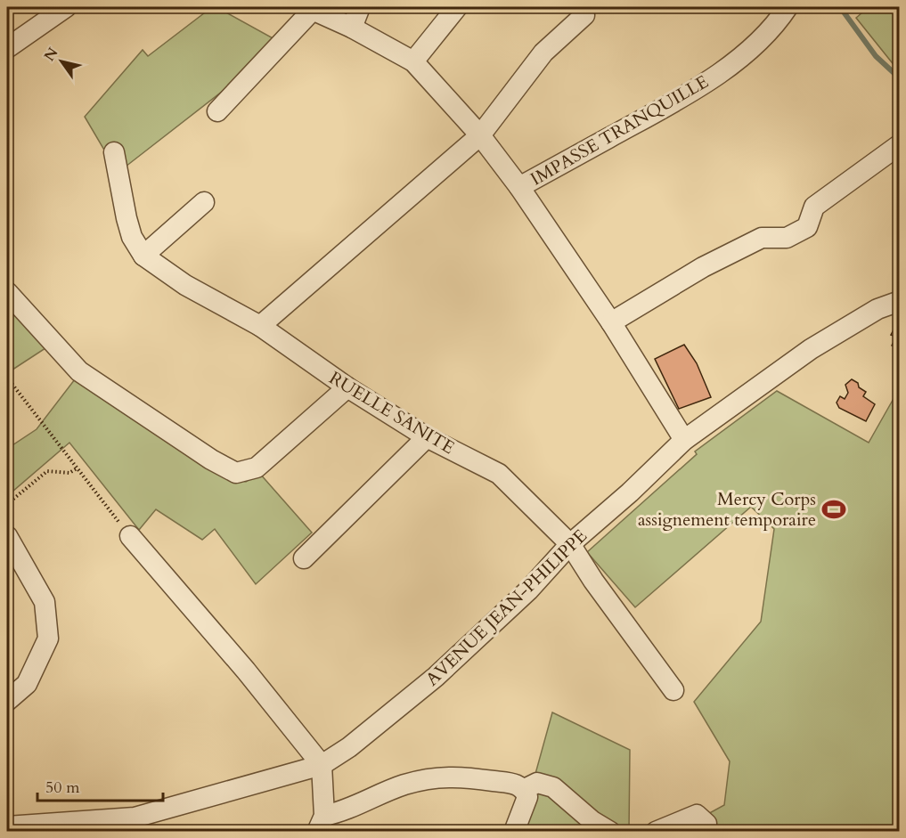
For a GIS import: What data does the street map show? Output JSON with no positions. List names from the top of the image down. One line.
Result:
{"streets":{"street":["IMPASSE TRANQUILLE","RUELLE SANITE","AVENUE JEAN-PHILIPPE"]},"crossings":[["RUELLE SANITE","AVENUE JEAN-PHILIPPE"]],"places":{"sports":["Mercy Corps assignement temporaire"]},"scale_bar":"50 m","north":"top left"}
